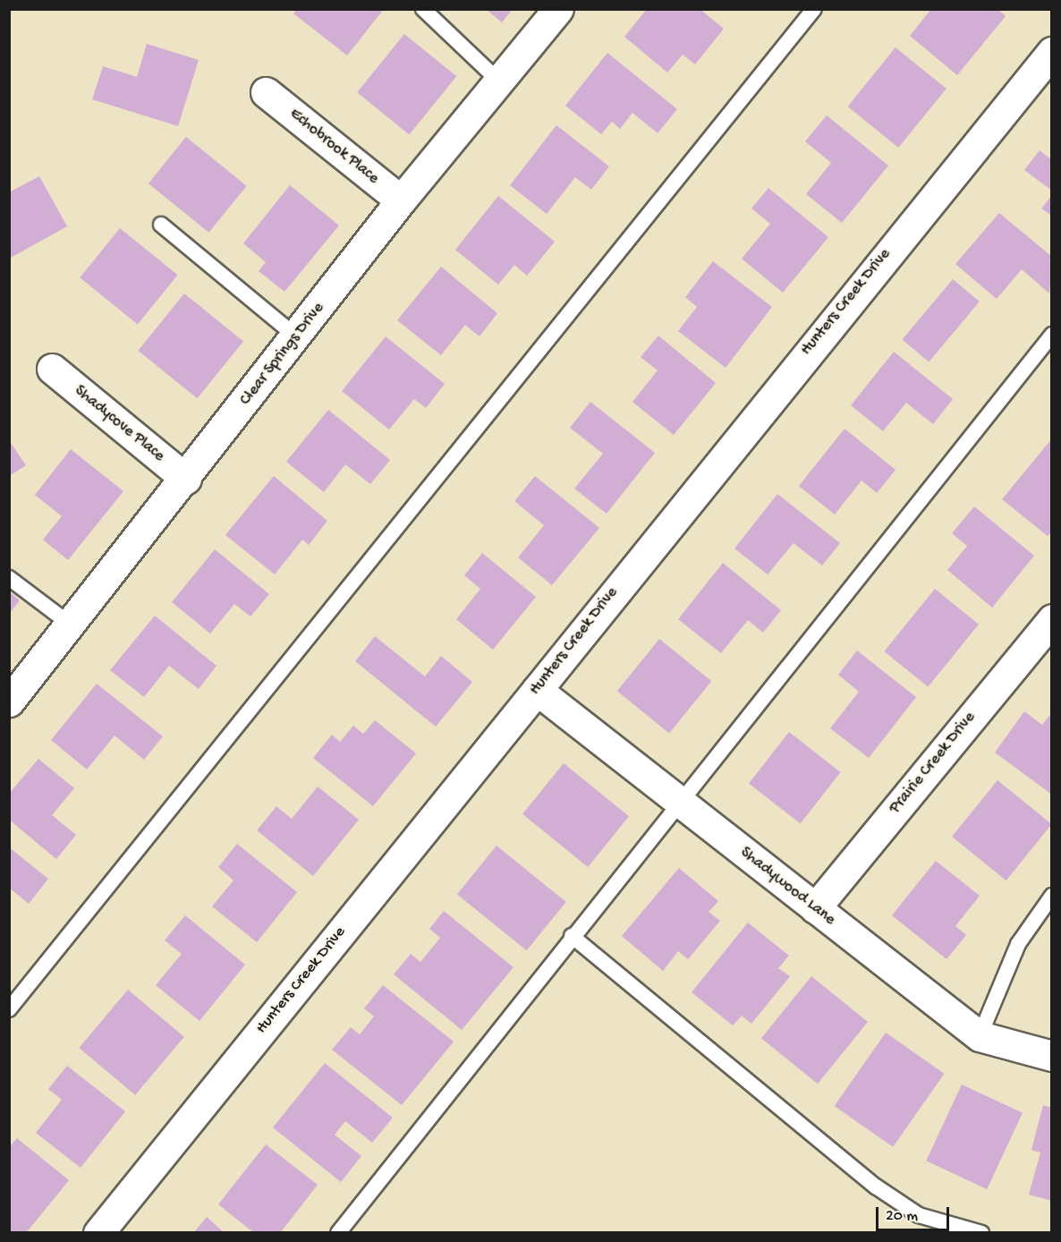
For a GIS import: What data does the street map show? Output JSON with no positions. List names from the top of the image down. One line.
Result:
{"streets":{"street":["Echobrook Place","Hunters Creek Drive","Clear Springs Drive","Shadycove Place","Prairie Creek Drive","Shadywood Lane"]},"crossings":[["Echobrook Place","Clear Springs Drive"],["Hunters Creek Drive","Shadywood Lane"],["Clear Springs Drive","Shadycove Place"],["Prairie Creek Drive","Shadywood Lane"]],"scale_bar":"20 m"}
